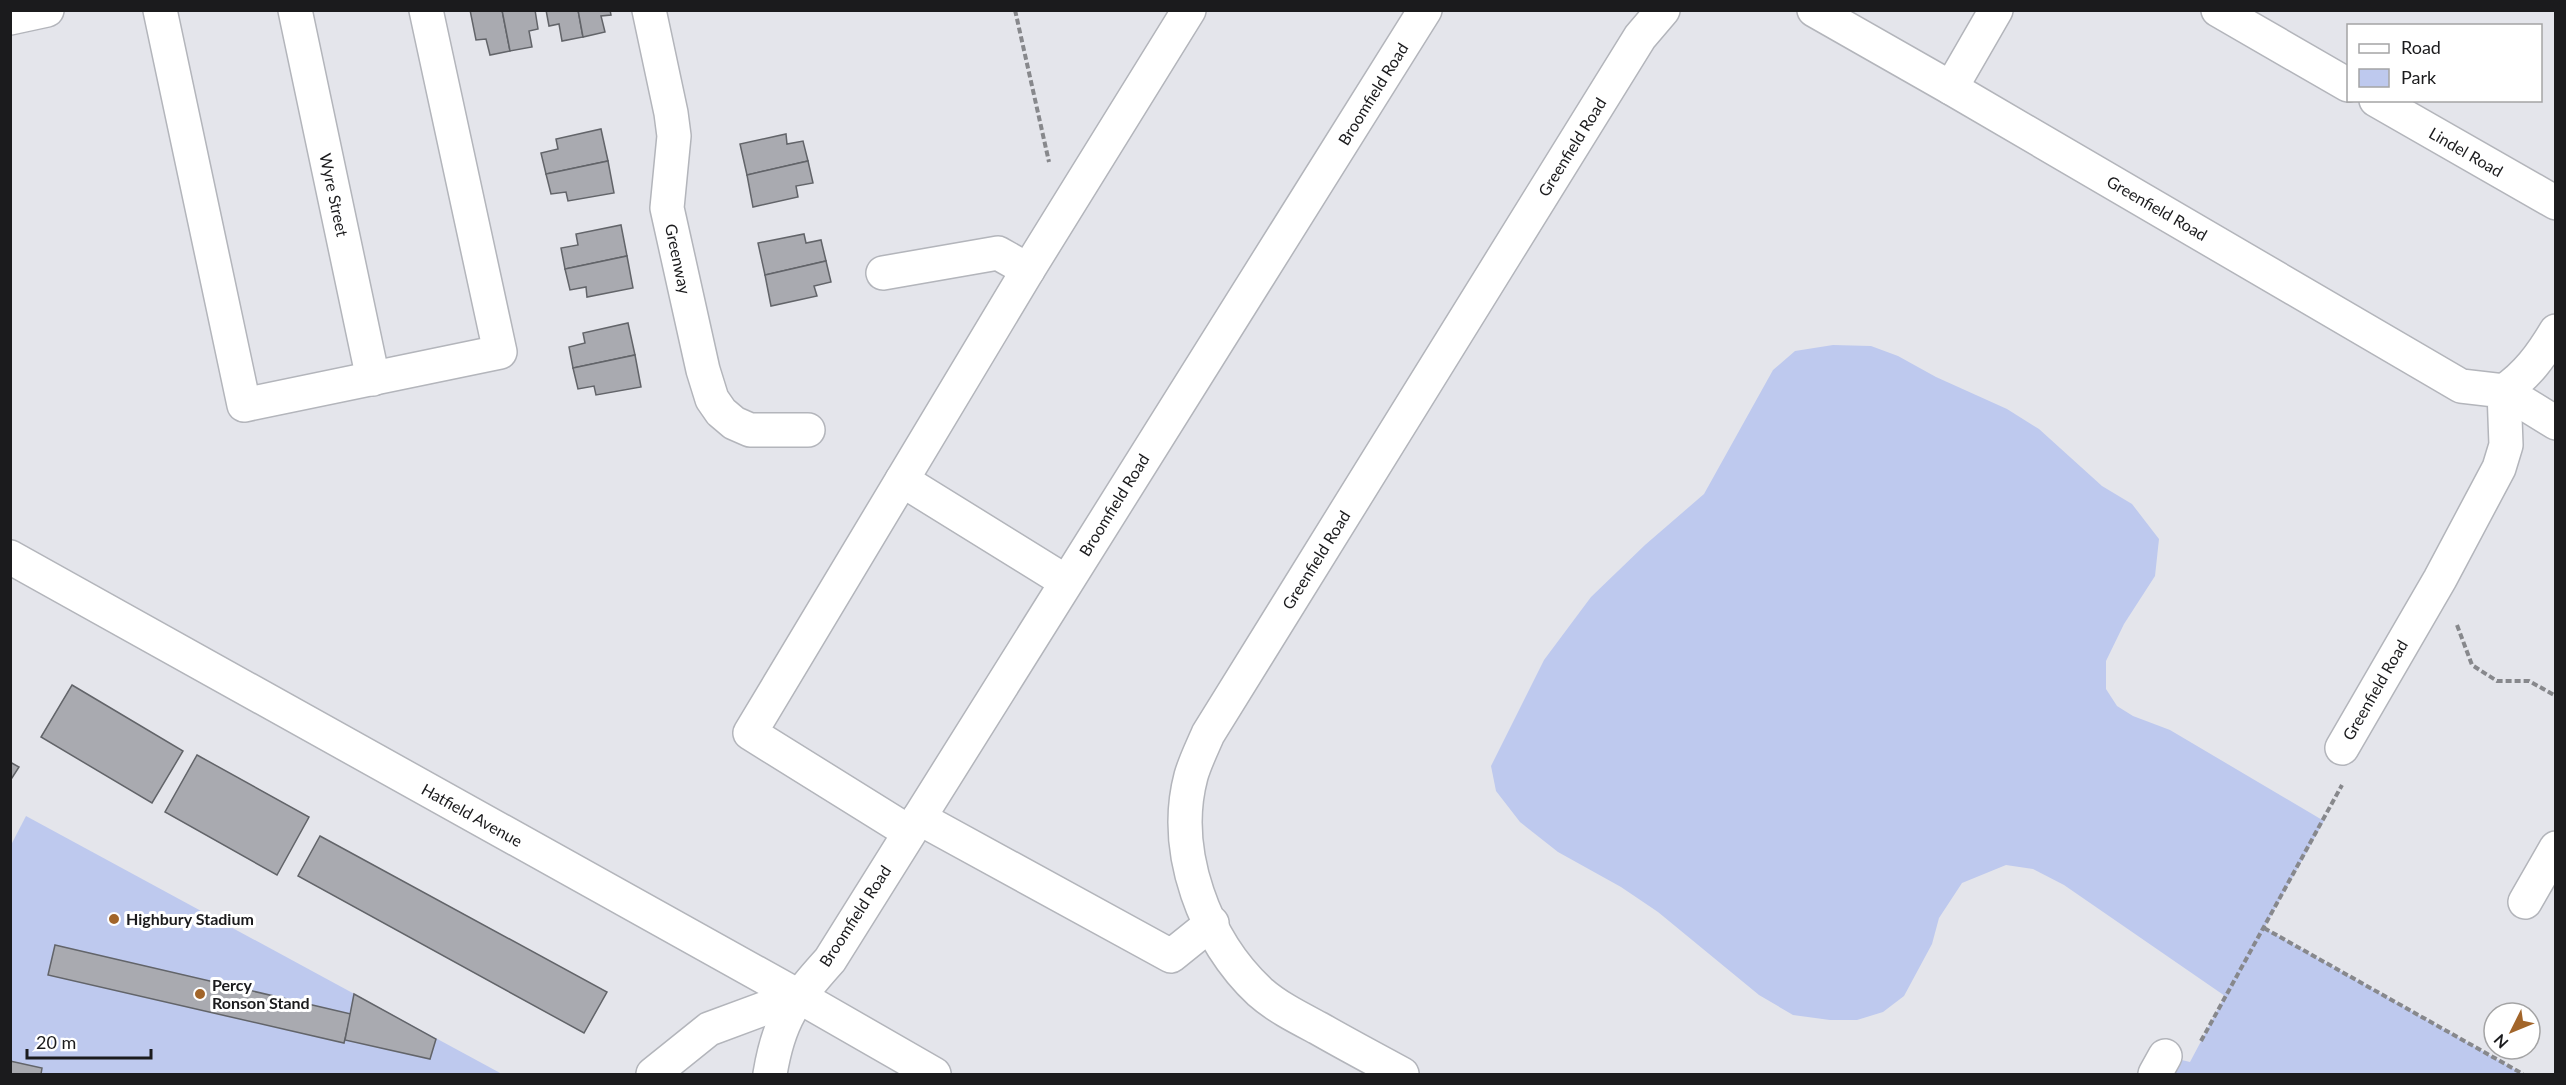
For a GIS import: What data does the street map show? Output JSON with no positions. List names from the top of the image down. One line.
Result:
{"streets":{"street":["Broomfield Road","Greenfield Road","Lindel Road","Wyre Street","Greenway","Hatfield Avenue"]},"crossings":[["Broomfield Road","Hatfield Avenue"]],"places":["Highbury Stadium","Percy Ronson Stand"],"legend":["Road","Park"],"scale_bar":"20 m","north":"bottom left"}
